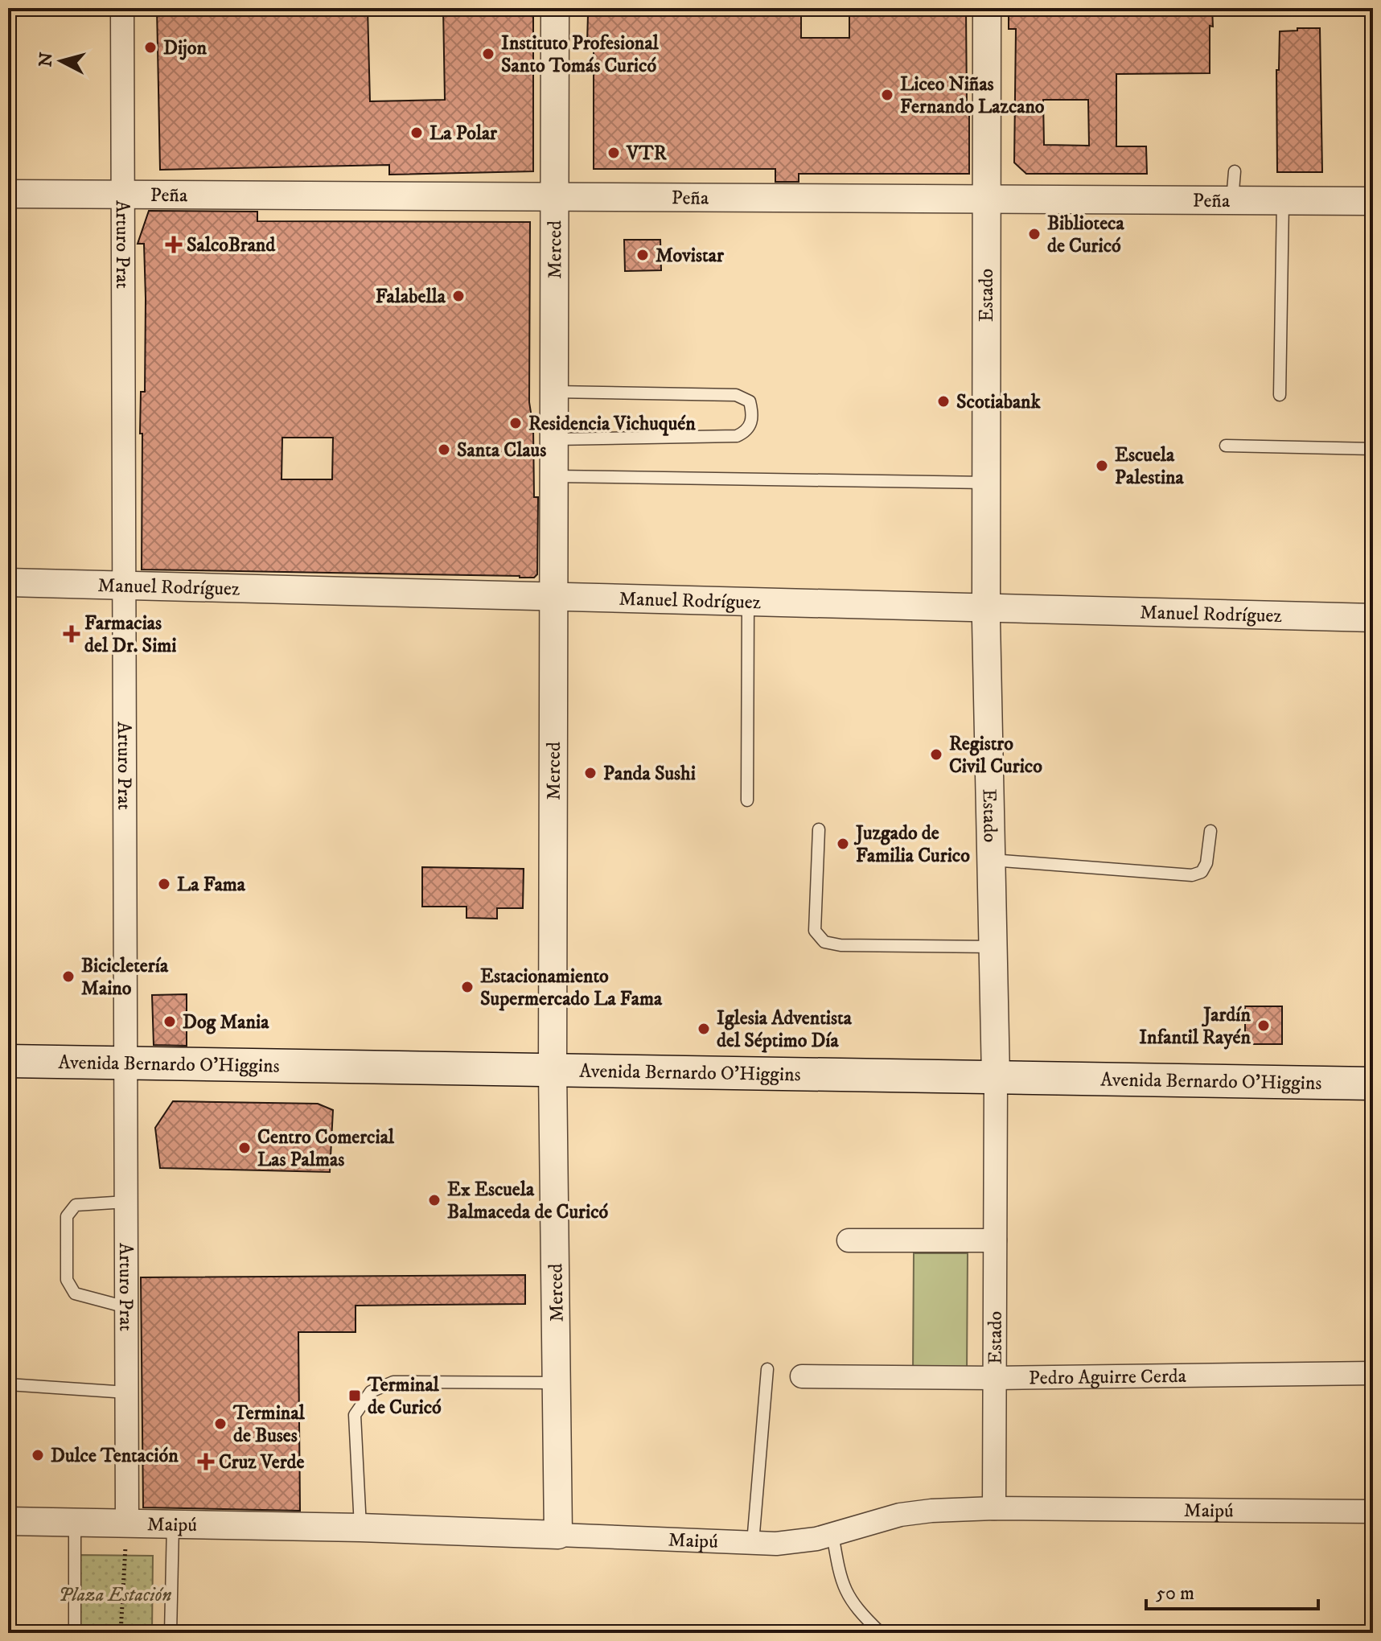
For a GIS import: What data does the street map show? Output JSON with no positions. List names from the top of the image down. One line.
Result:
{"streets":{"main road":["Avenida Bernardo O'Higgins"],"street":["Peña","Arturo Prat","Merced","Estado","Manuel Rodríguez","Pedro Aguirre Cerda","Maipú"]},"crossings":[["Peña","Arturo Prat"],["Peña","Merced"],["Peña","Estado"],["Arturo Prat","Manuel Rodríguez"],["Arturo Prat","Avenida Bernardo O'Higgins"],["Arturo Prat","Maipú"],["Merced","Manuel Rodríguez"],["Merced","Avenida Bernardo O'Higgins"],["Merced","Maipú"],["Estado","Manuel Rodríguez"],["Estado","Avenida Bernardo O'Higgins"],["Estado","Pedro Aguirre Cerda"],["Estado","Maipú"]],"parks":["Plaza Estación"],"places":{"other":["Dijon","Instituto Profesional Santo Tomás Curicó","Liceo Niñas Fernando Lazcano","La Polar","VTR","Biblioteca de Curicó","Movistar","Falabella","Scotiabank","Residencia Vichuquén","Santa Claus","Escuela Palestina","Registro Civil Curico","Panda Sushi","Juzgado de Familia Curico","La Fama","Bicicletería Maino","Estacionamiento Supermercado La Fama","Dog Mania","Jardín Infantil Rayén","Iglesia Adventista del Séptimo Día","Centro Comercial Las Palmas","Ex Escuela Balmaceda de Curicó","Terminal de Buses","Dulce Tentación"],"health":["SalcoBrand","Farmacias del Dr. Simi","Cruz Verde"],"transit":["Terminal de Curicó"]},"scale_bar":"50 m","north":"left"}
